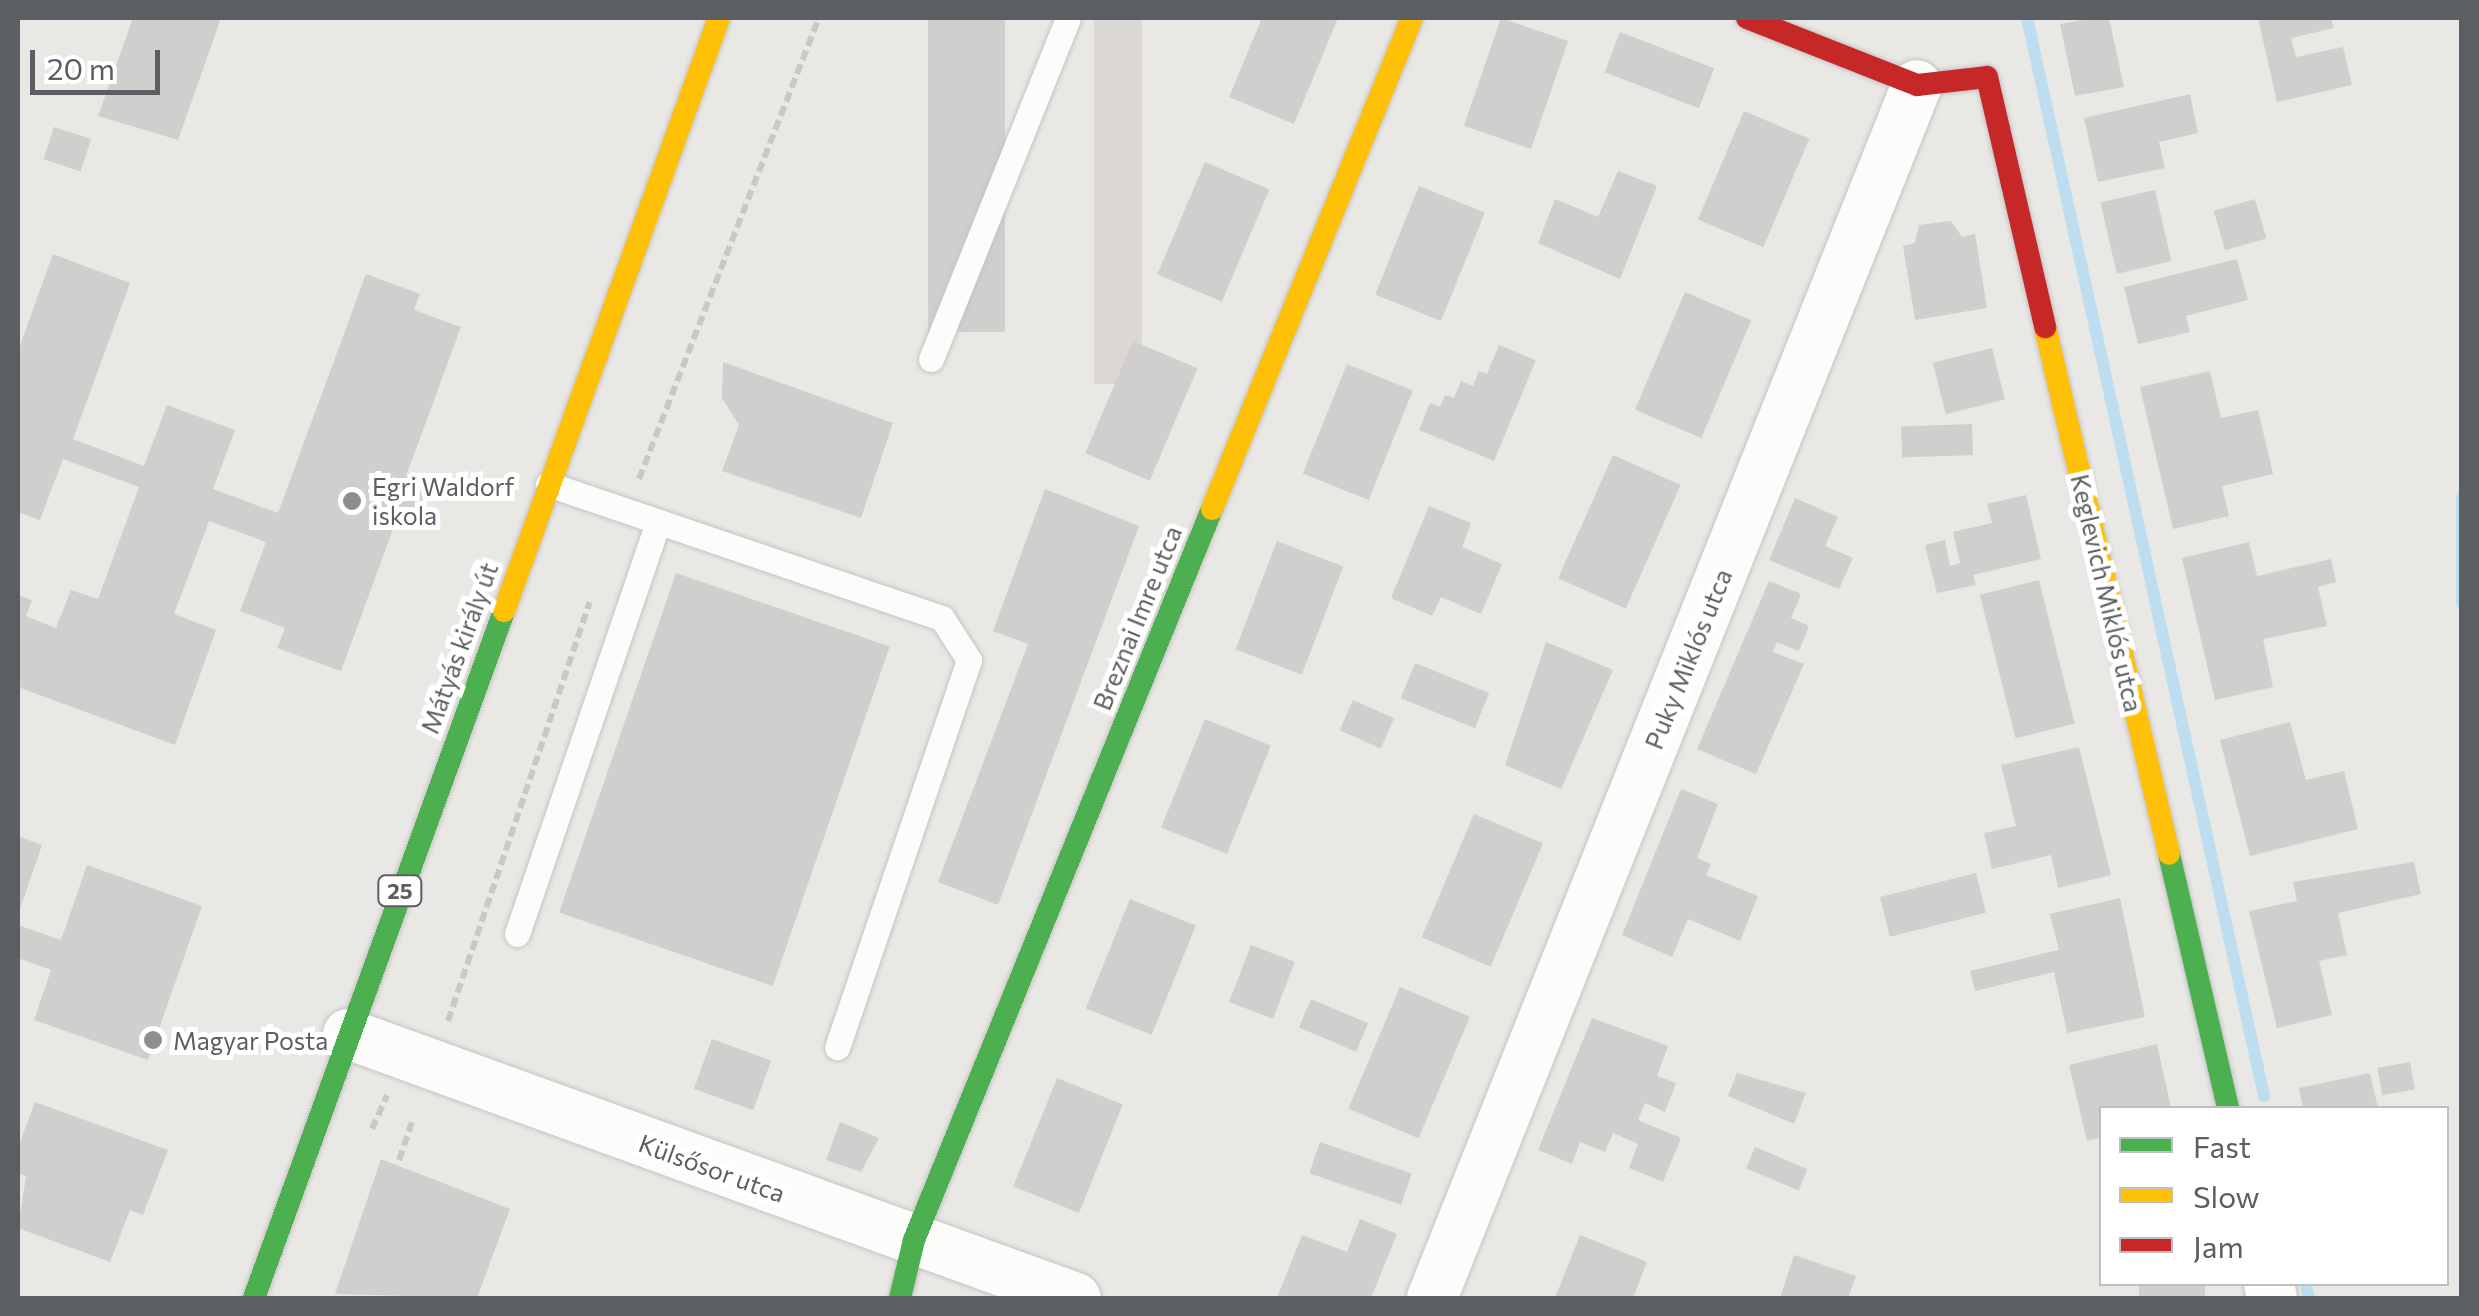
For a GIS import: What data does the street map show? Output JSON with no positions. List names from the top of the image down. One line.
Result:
{"streets":{"street":["Keglevich Miklós utca","Breznai Imre utca","Mátyás király út","Puky Miklós utca","25","Külsősor utca"]},"crossings":[["Keglevich Miklós utca","Puky Miklós utca"],["Breznai Imre utca","Külsősor utca"],["Mátyás király út","Külsősor utca"]],"places":["Egri Waldorf iskola","Magyar Posta"],"legend":["Fast","Slow","Jam"],"scale_bar":"20 m"}
